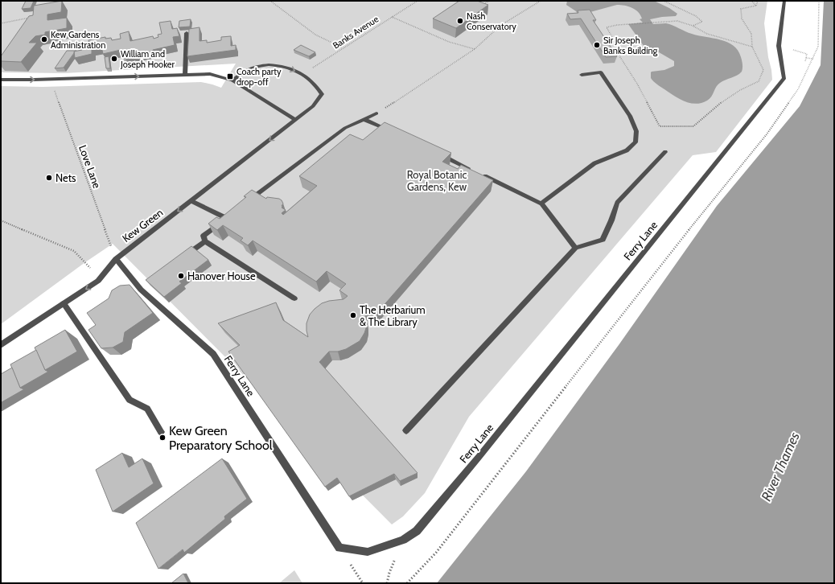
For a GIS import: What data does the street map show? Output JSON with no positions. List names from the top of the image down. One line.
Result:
{"streets":{"street":["Kew Green","Ferry Lane"],"path":["Banks Avenue","Love Lane"]},"crossings":[["Banks Avenue","Kew Green"],["Love Lane","Kew Green"],["Love Lane","Ferry Lane"],["Kew Green","Ferry Lane"]],"water":["River Thames"],"parks":["Royal Botanic Gardens, Kew"],"places":{"other":["Nash Conservatory","Kew Gardens Administration","Sir Joseph Banks Building","William and Joseph Hooker","Nets","Hanover House","The Herbarium & The Library","Kew Green Preparatory School"],"transit":["Coach party drop-off"]}}
